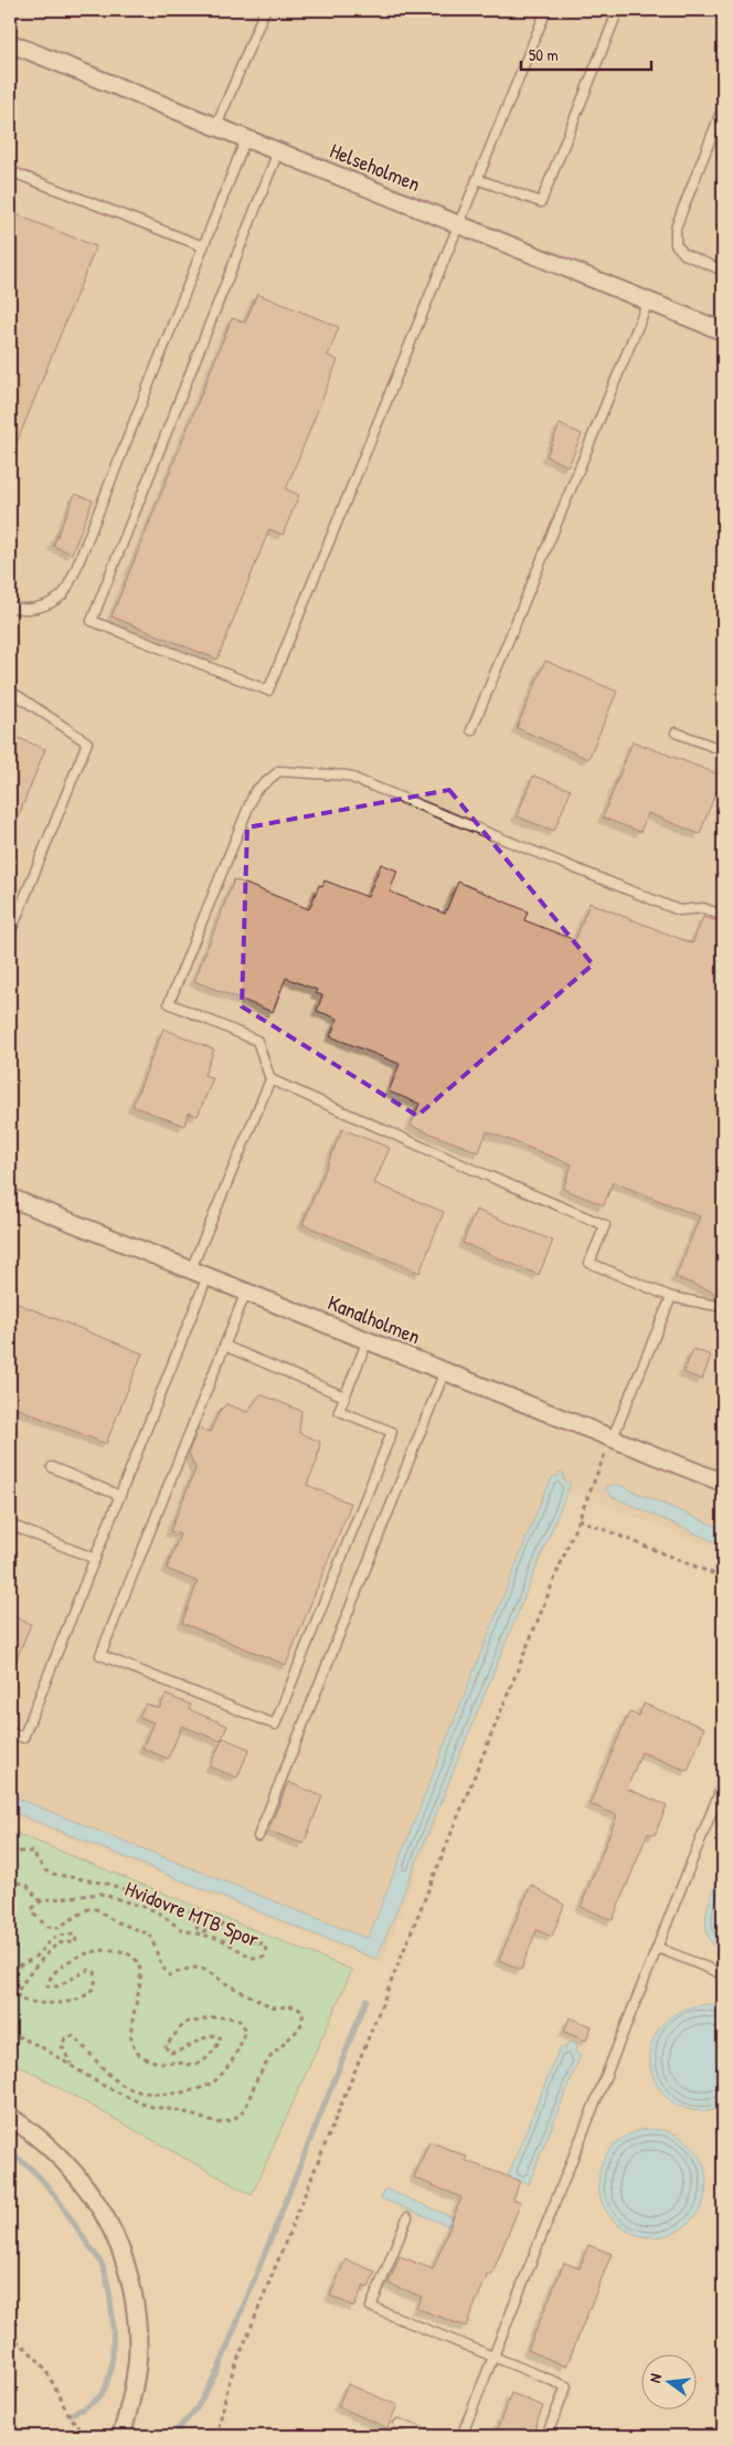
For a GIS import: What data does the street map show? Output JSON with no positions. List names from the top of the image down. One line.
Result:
{"streets":{"street":["Helseholmen","Kanalholmen"],"path":["Hvidovre MTB Spor"]},"scale_bar":"50 m","north":"left"}
